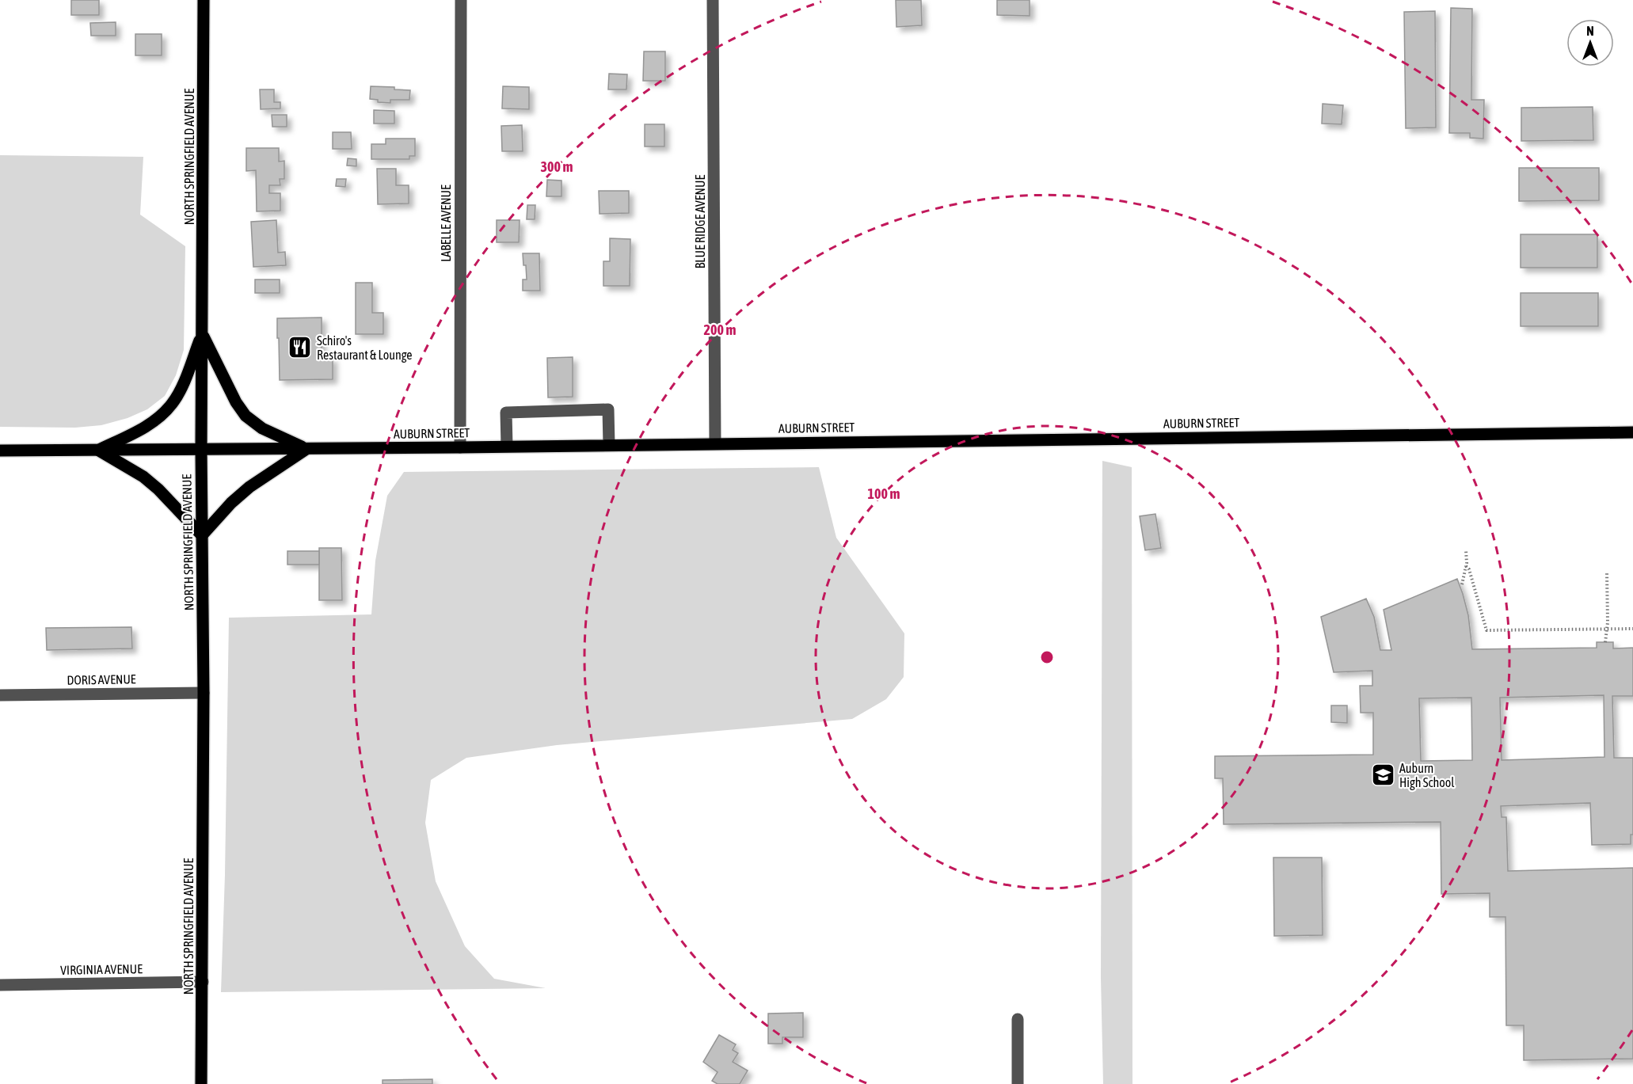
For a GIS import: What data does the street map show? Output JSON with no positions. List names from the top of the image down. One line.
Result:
{"streets":{"main road":["NORTH SPRINGFIELD AVENUE","AUBURN STREET"],"street":["BLUE RIDGE AVENUE","LABELLE AVENUE","DORIS AVENUE","VIRGINIA AVENUE"]},"crossings":[["NORTH SPRINGFIELD AVENUE","AUBURN STREET"],["NORTH SPRINGFIELD AVENUE","DORIS AVENUE"],["NORTH SPRINGFIELD AVENUE","VIRGINIA AVENUE"],["BLUE RIDGE AVENUE","AUBURN STREET"],["LABELLE AVENUE","AUBURN STREET"]],"places":{"restaurant":["Schiro's Restaurant & Lounge"],"school or university":["Auburn High School"]},"north":"top","rings":["300 m","200 m","100 m"]}
